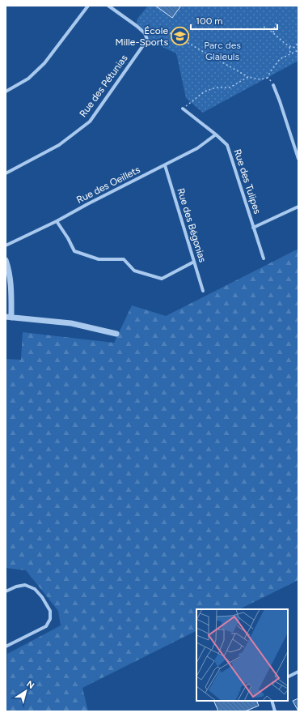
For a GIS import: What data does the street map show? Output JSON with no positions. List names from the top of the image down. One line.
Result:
{"streets":{"street":["Rue des Pétunias","Rue des Tulipes","Rue des Oeillets","Rue des Bégonias"]},"crossings":[["Rue des Tulipes","Rue des Oeillets"],["Rue des Oeillets","Rue des Bégonias"]],"parks":["Parc des Glaïeuls"],"places":{"school or university":["École Mille-Sports"]},"scale_bar":"100 m","north":"top right"}
